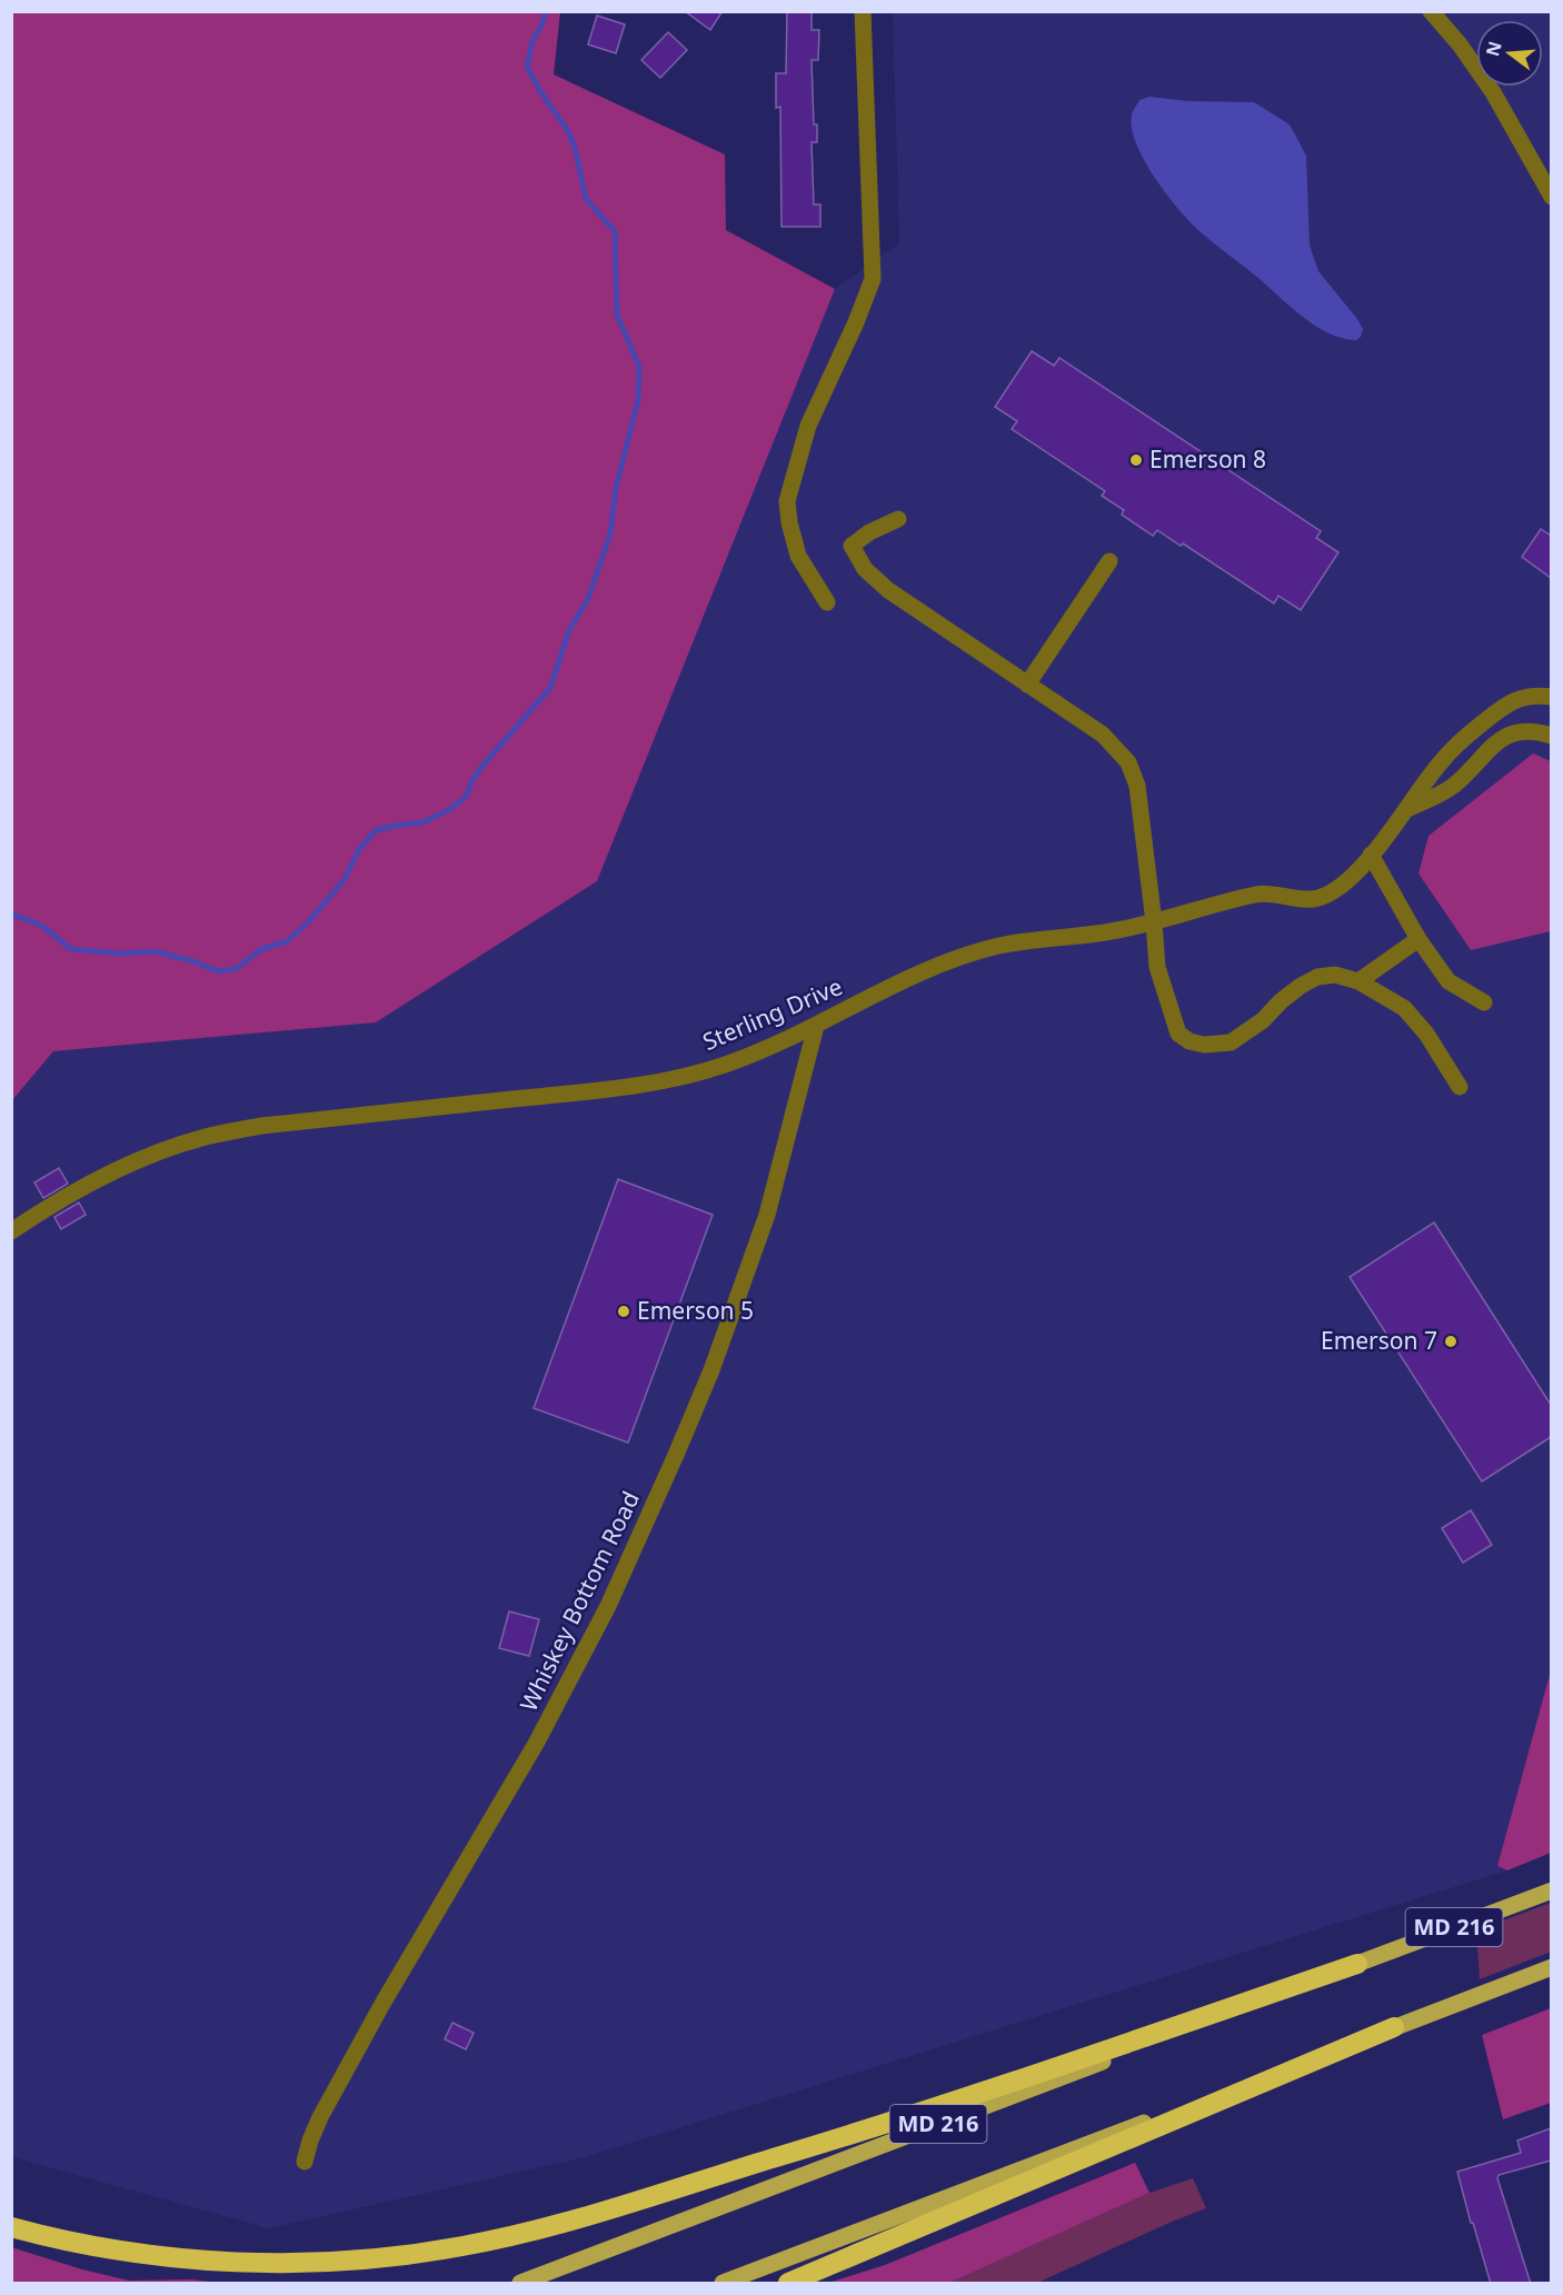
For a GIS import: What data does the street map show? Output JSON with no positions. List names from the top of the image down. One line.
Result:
{"streets":{"main road":["MD 216"],"street":["Sterling Drive","Whiskey Bottom Road"]},"crossings":[["Sterling Drive","Whiskey Bottom Road"]],"places":["Emerson 8","Emerson 5","Emerson 7"],"north":"left"}
